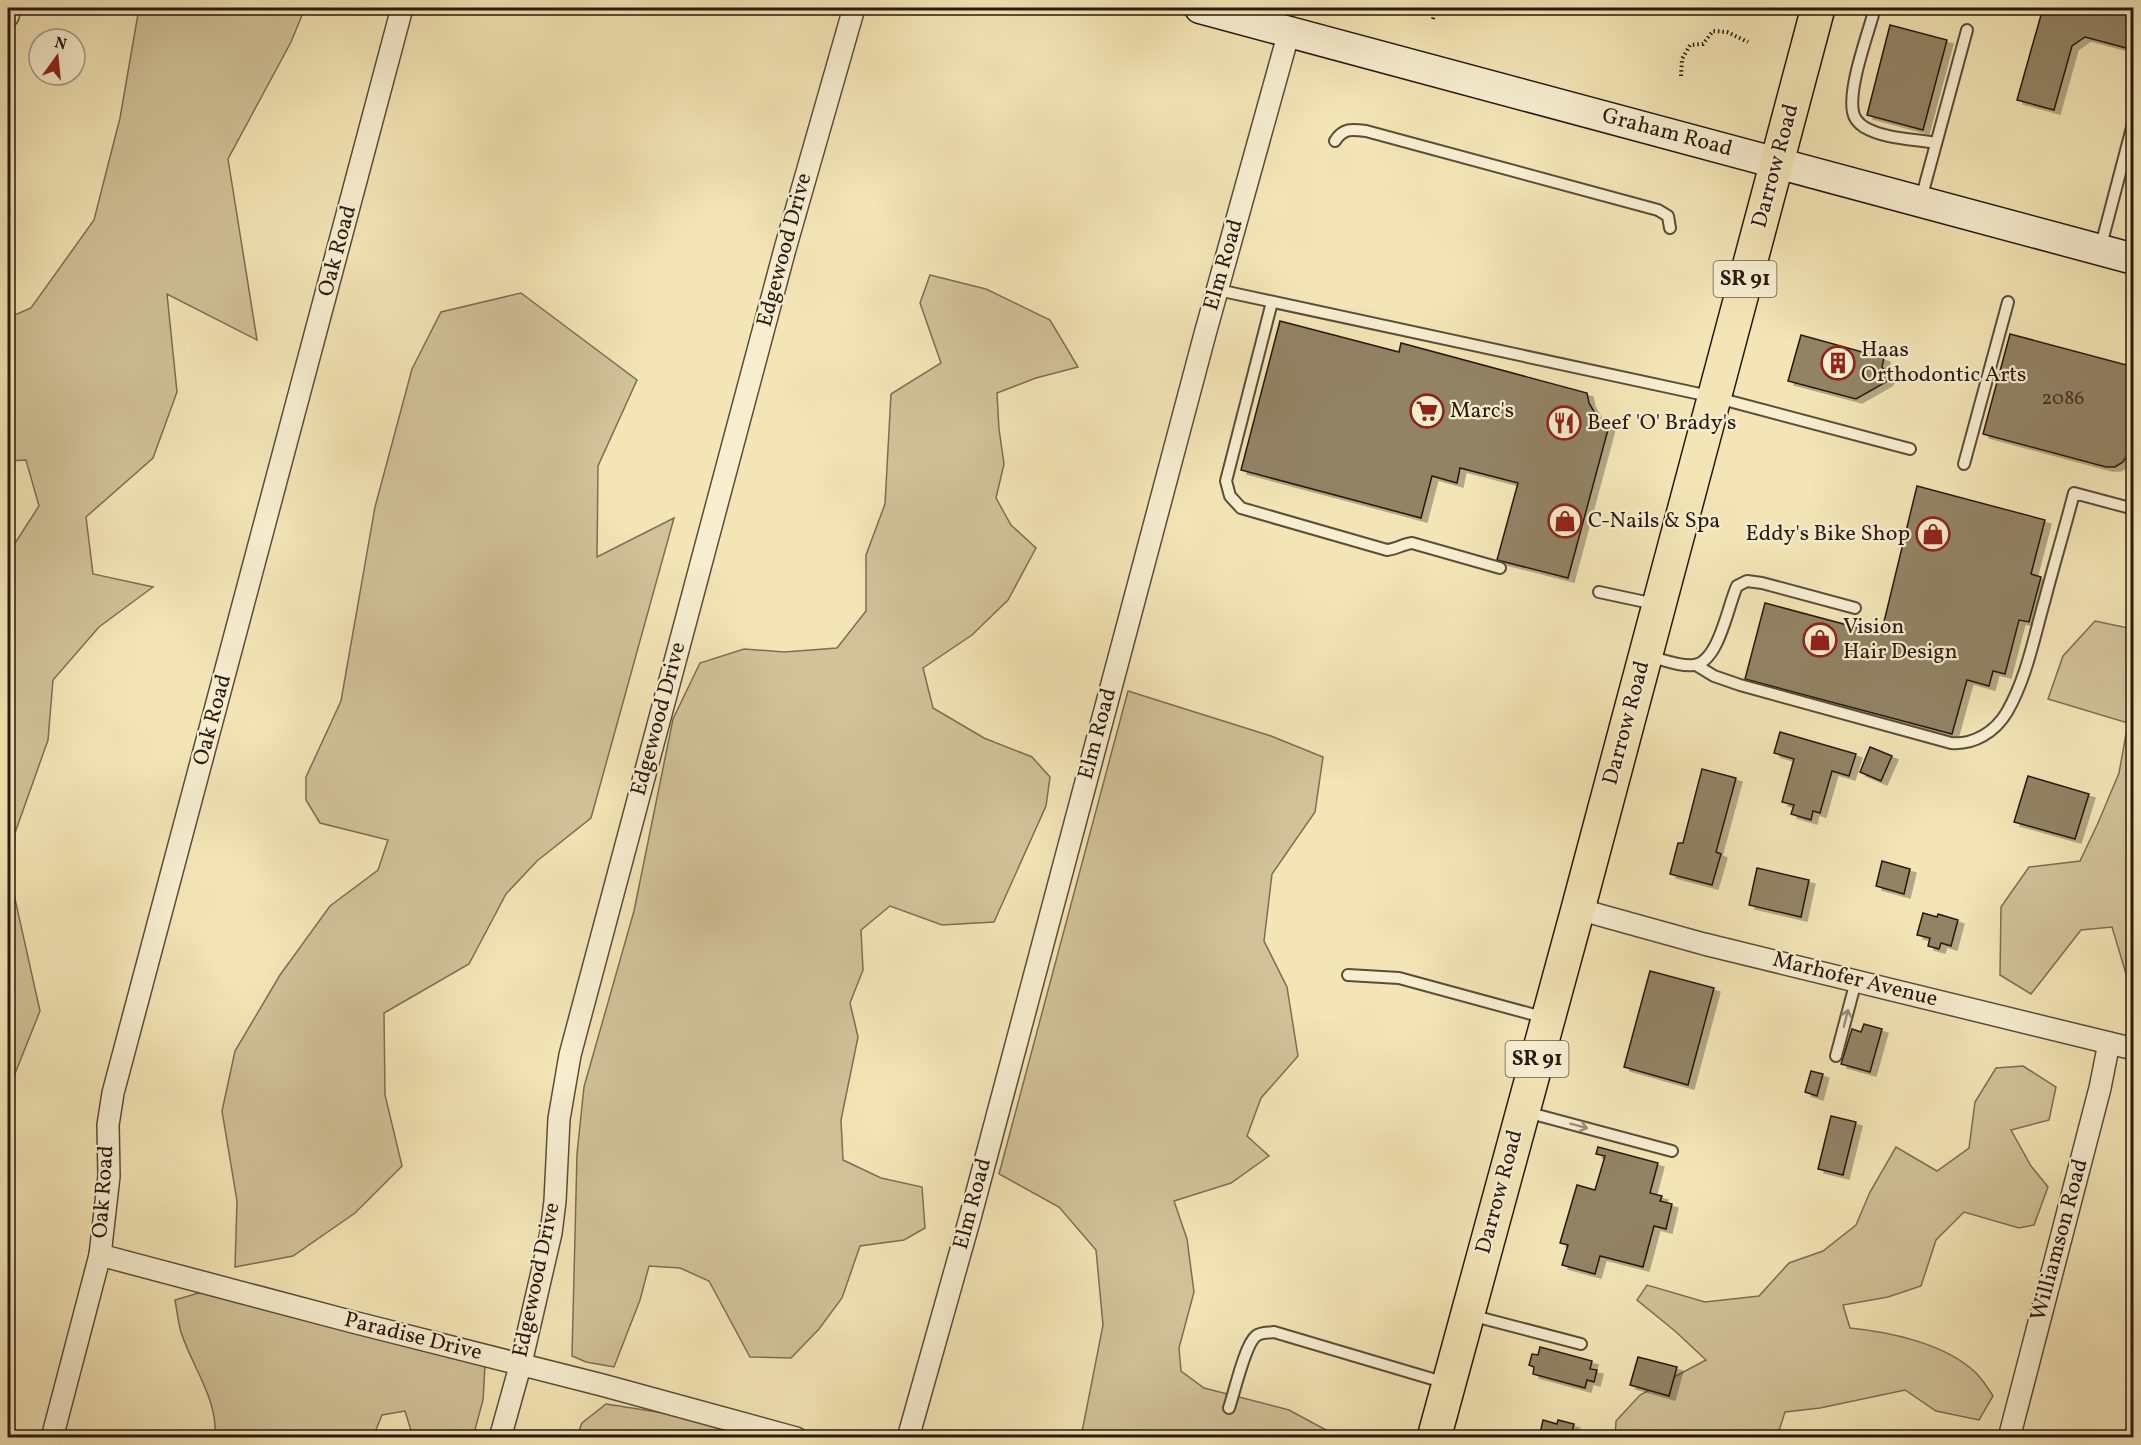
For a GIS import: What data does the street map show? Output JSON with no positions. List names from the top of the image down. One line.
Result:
{"streets":{"main road":["Graham Road","Darrow Road","SR 91"],"street":["Edgewood Drive","Oak Road","Elm Road","Marhofer Avenue","Williamson Road","Paradise Drive"]},"crossings":[["Graham Road","Darrow Road"],["Graham Road","Elm Road"],["Darrow Road","Marhofer Avenue"],["Edgewood Drive","Paradise Drive"],["Oak Road","Paradise Drive"],["Marhofer Avenue","Williamson Road"]],"places":{"building":["Haas Orthodontic Arts"],"supermarket":["Marc's"],"restaurant":["Beef 'O' Brady's"],"shop":["C-Nails & Spa","Eddy's Bike Shop","Vision Hair Design"]},"house_numbers":["2086"],"north":"top"}
